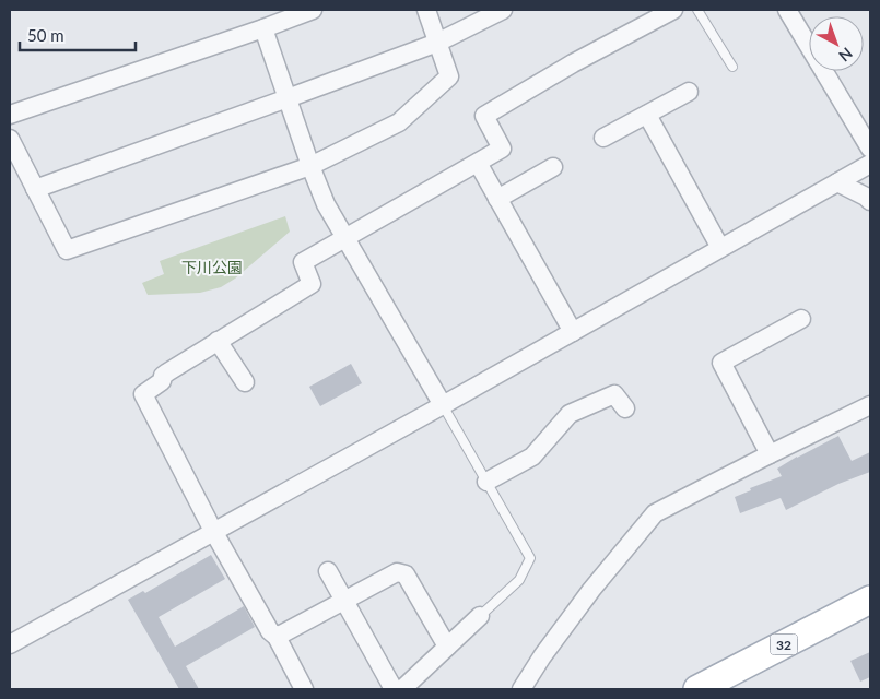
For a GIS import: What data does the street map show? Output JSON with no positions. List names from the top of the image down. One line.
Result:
{"streets":{"main road":["32"]},"parks":["下川公園"],"scale_bar":"50 m","north":"bottom right"}
